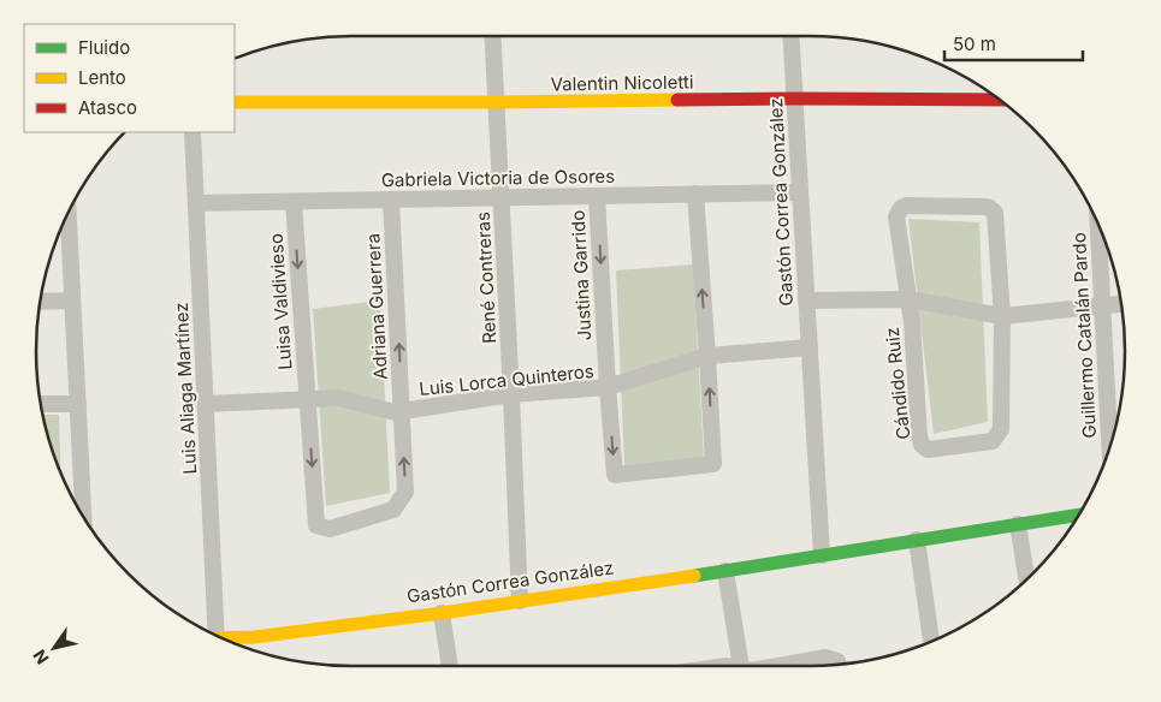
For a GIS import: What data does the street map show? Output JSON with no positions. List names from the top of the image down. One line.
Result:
{"streets":{"street":["Valentin Nicoletti","Gabriela Victoria de Osores","Gastón Correa González","Justina Garrido","René Contreras","Luisa Valdivieso","Adriana Guerrera","Guillermo Catalán Pardo","Luis Lorca Quinteros","Cándido Ruiz","Luis Aliaga Martínez"]},"crossings":[["Valentin Nicoletti","Gastón Correa González"],["Valentin Nicoletti","René Contreras"],["Gabriela Victoria de Osores","Gastón Correa González"],["Gabriela Victoria de Osores","Justina Garrido"],["Gabriela Victoria de Osores","René Contreras"],["Gabriela Victoria de Osores","Luisa Valdivieso"],["Gabriela Victoria de Osores","Adriana Guerrera"],["Gabriela Victoria de Osores","Luis Aliaga Martínez"],["Gastón Correa González","René Contreras"],["Gastón Correa González","Luis Lorca Quinteros"],["Justina Garrido","Luis Lorca Quinteros"],["René Contreras","Luis Lorca Quinteros"],["Luisa Valdivieso","Adriana Guerrera"],["Luisa Valdivieso","Luis Lorca Quinteros"],["Adriana Guerrera","Luis Lorca Quinteros"],["Luis Lorca Quinteros","Luis Aliaga Martínez"]],"one_way":["Luisa Valdivieso"],"legend":["Fluido","Lento","Atasco"],"scale_bar":"50 m","north":"bottom left"}
